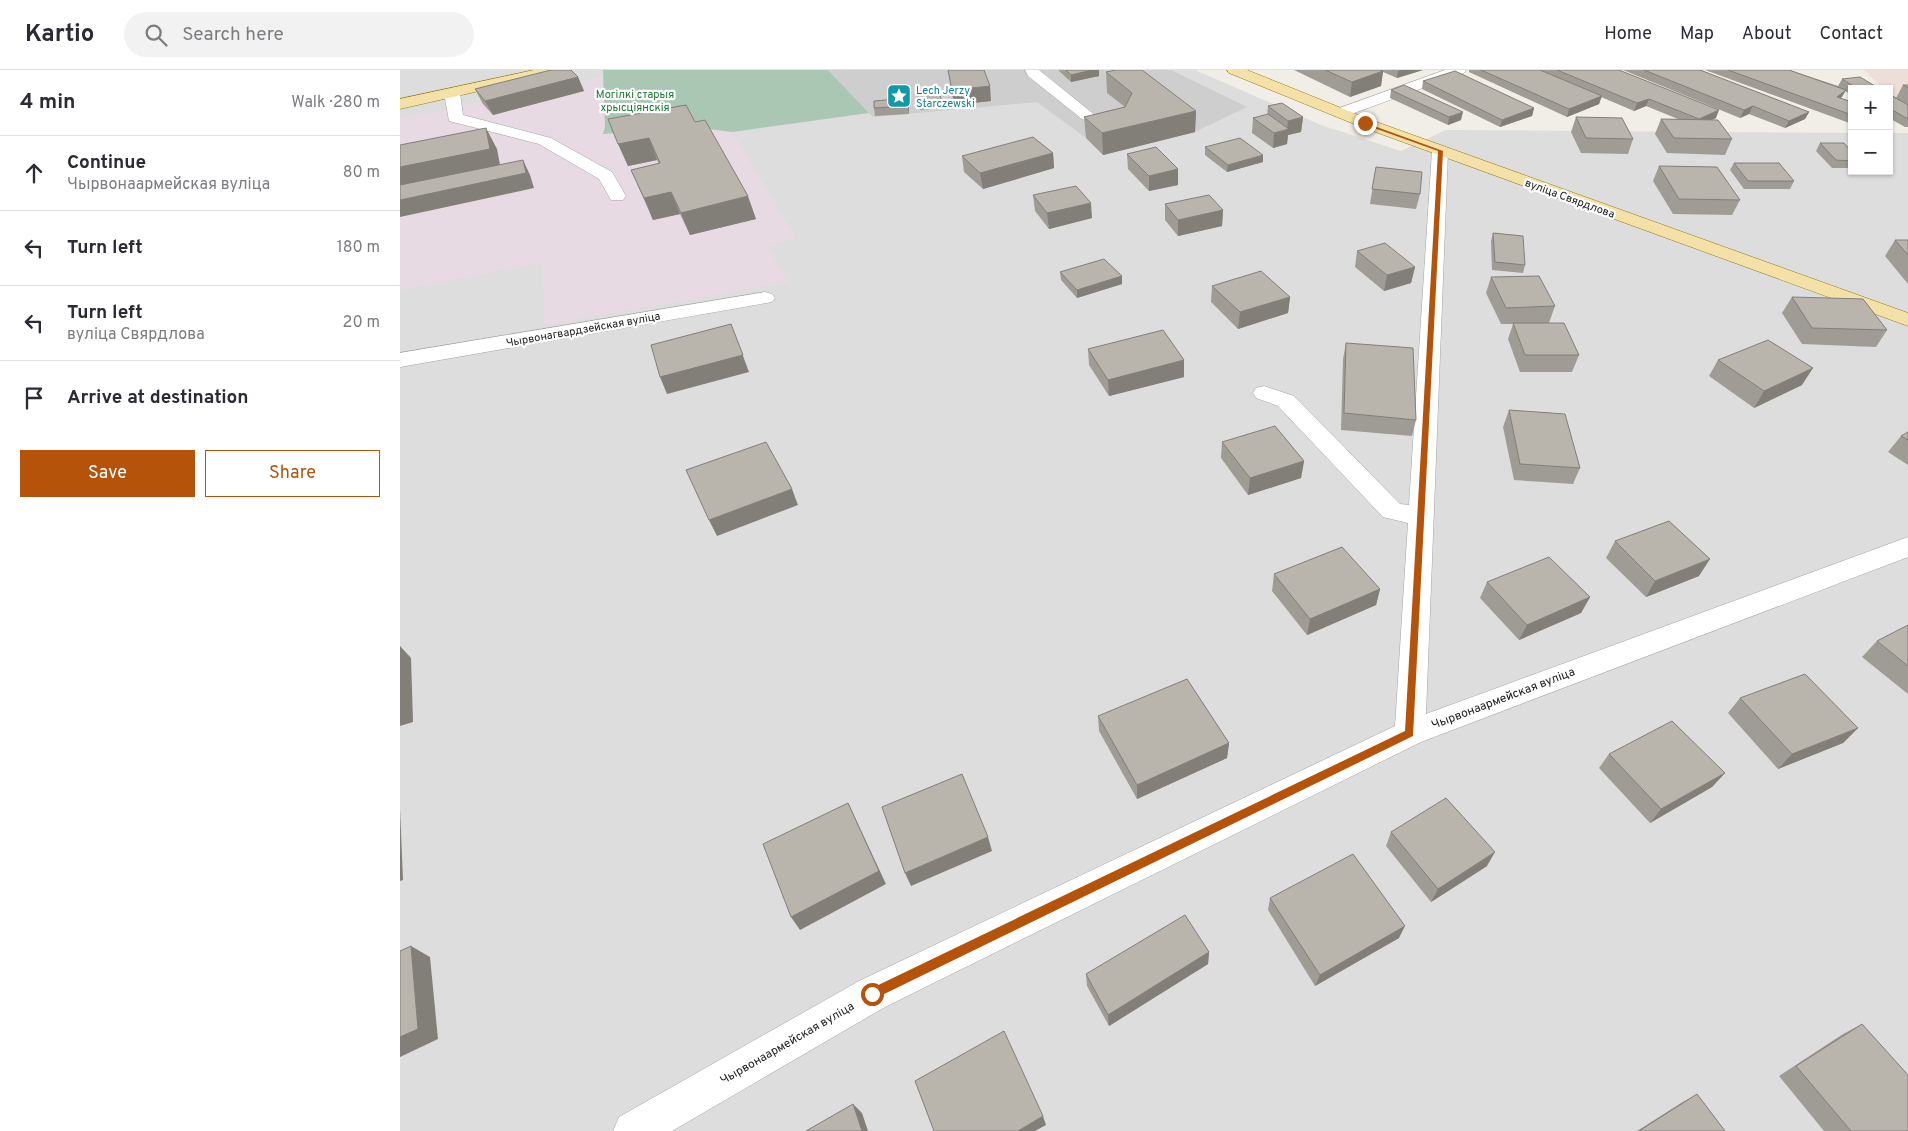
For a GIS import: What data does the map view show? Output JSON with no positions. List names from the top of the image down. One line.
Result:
{"streets":{"main road":["вуліца Свярдлова"],"street":["Чырвонагвардзейская вуліца","Чырвонаармейская вуліца"]},"parks":["Могілкі старыя хрысціянскія"],"places":{"place":["Lech Jerzy Starczewski"]},"page":{"header":"Kartio","search":"Search here","nav":["Home","Map","About","Contact"],"heading":["4 min","Walk · 280 m"],"map_buttons":["+","−"],"list":[["Continue","Чырвонаармейская вуліца","80 m"],["Turn left","180 m"],["Turn left","вуліца Свярдлова","20 m"],"Arrive at destination"],"buttons":["Save","Share"]}}
